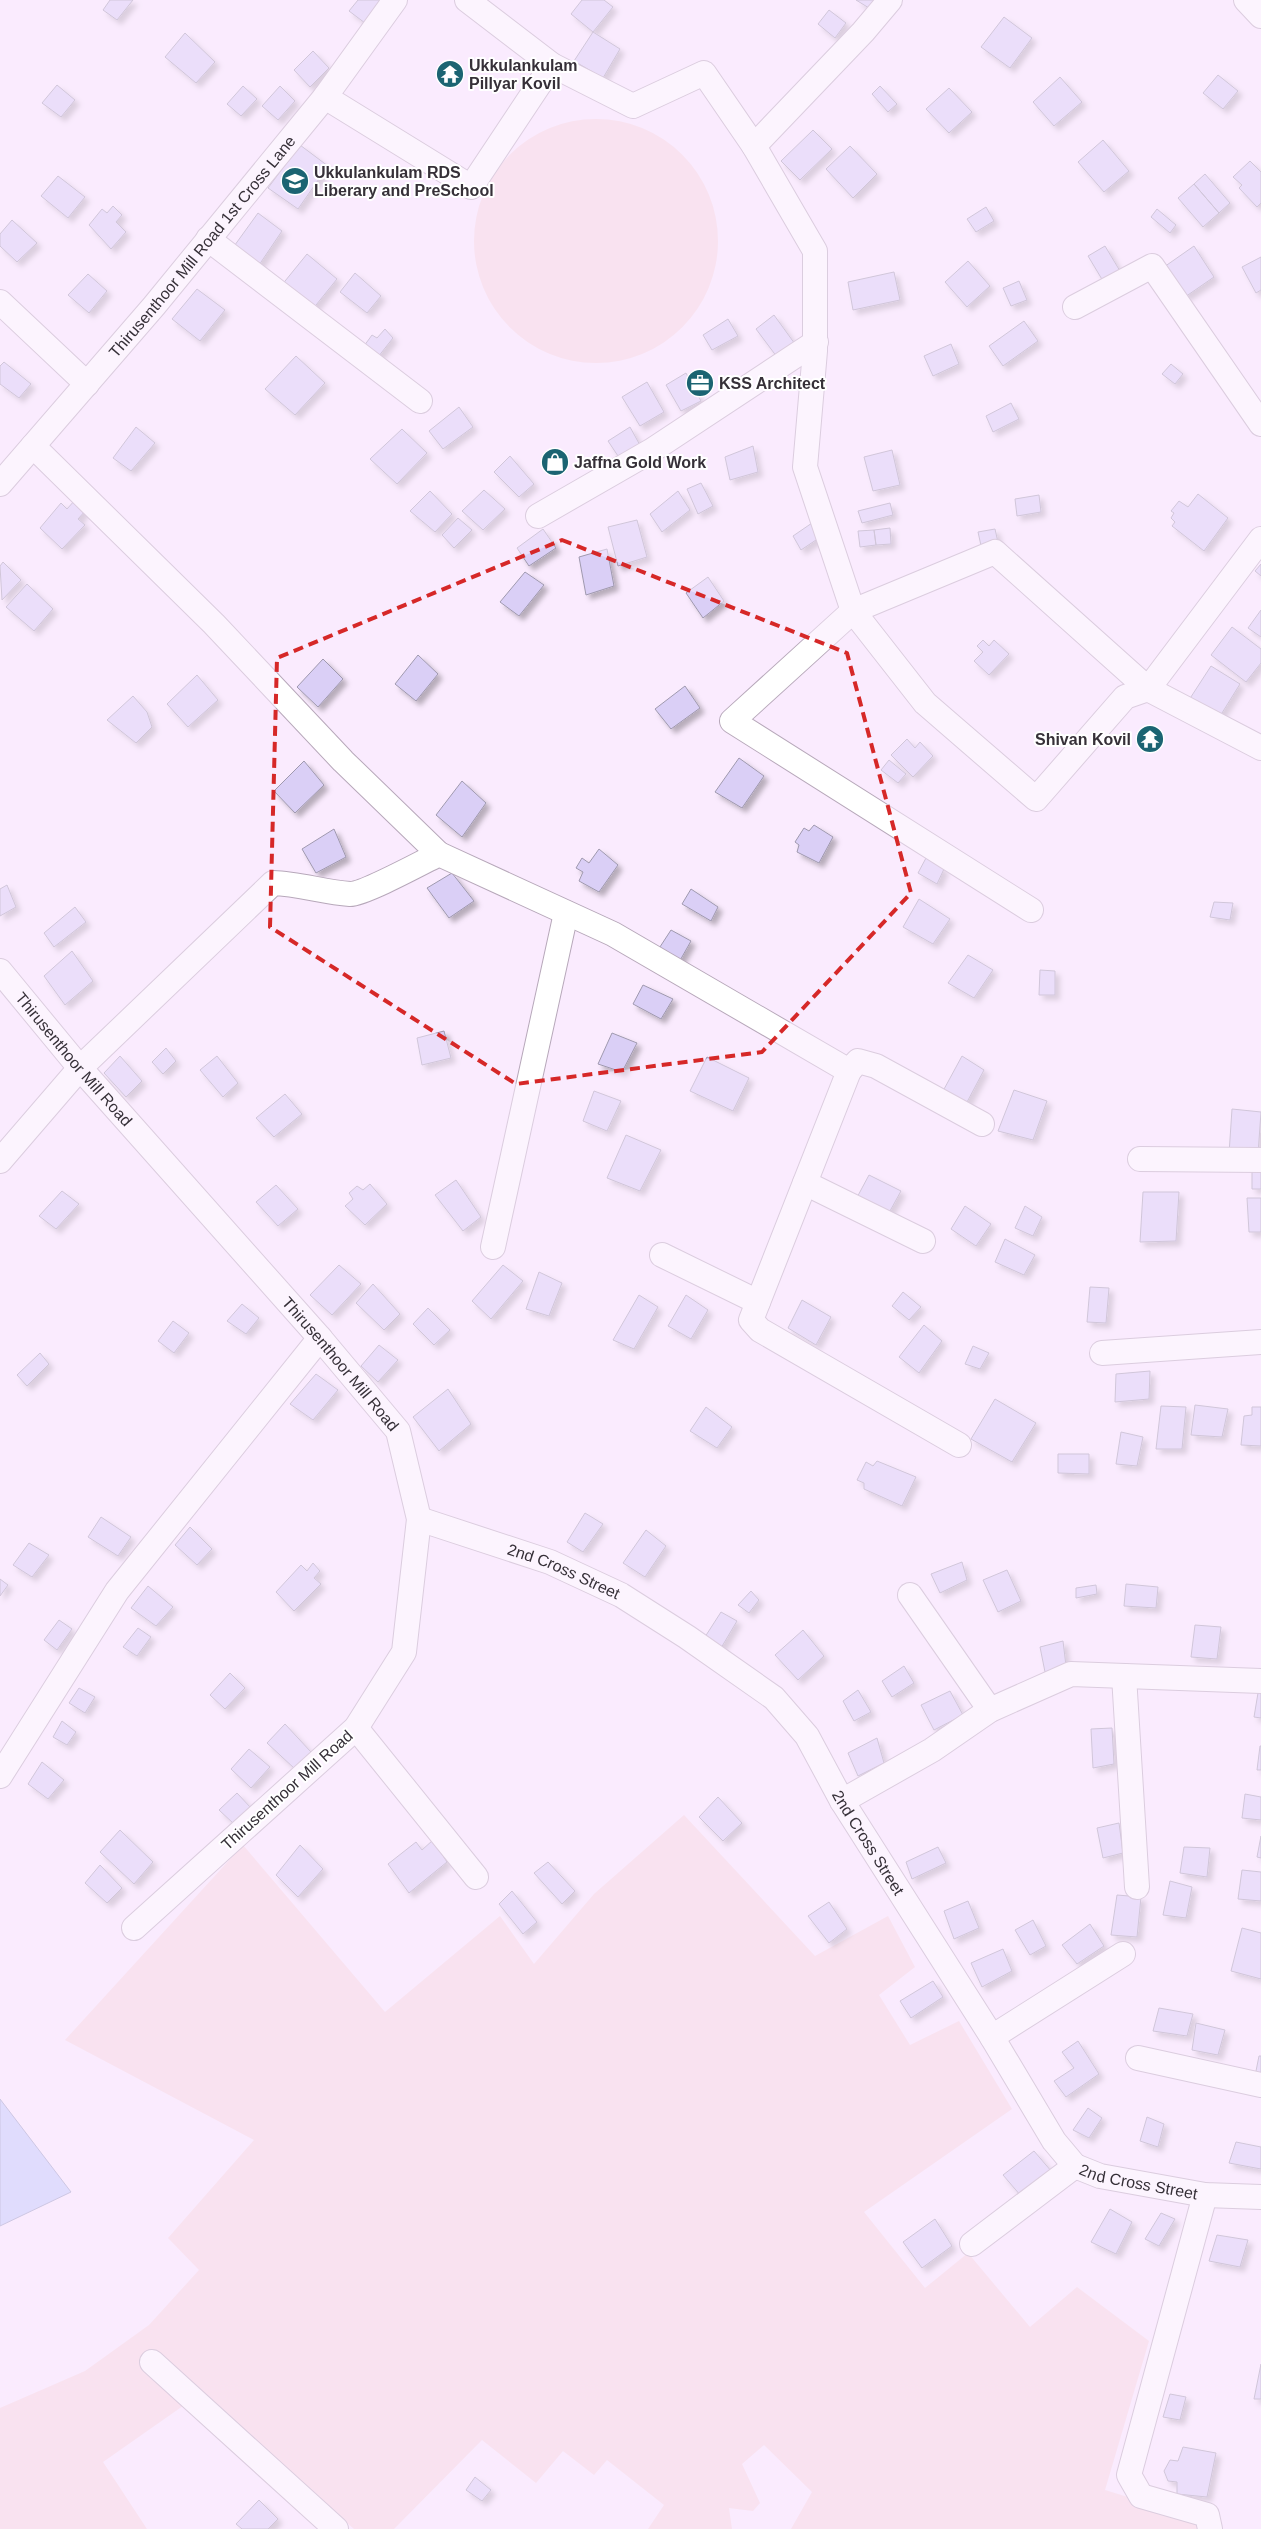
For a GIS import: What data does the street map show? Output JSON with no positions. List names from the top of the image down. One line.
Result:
{"streets":{"street":["Thirusenthoor Mill Road 1st Cross Lane","Thirusenthoor Mill Road","2nd Cross Street"]},"crossings":[["Thirusenthoor Mill Road","2nd Cross Street"]],"places":{"temple":["Ukkulankulam Pillyar Kovil","Shivan Kovil"],"school or university":["Ukkulankulam RDS Liberary and PreSchool"],"office":["KSS Architect"],"shop":["Jaffna Gold Work"]}}
